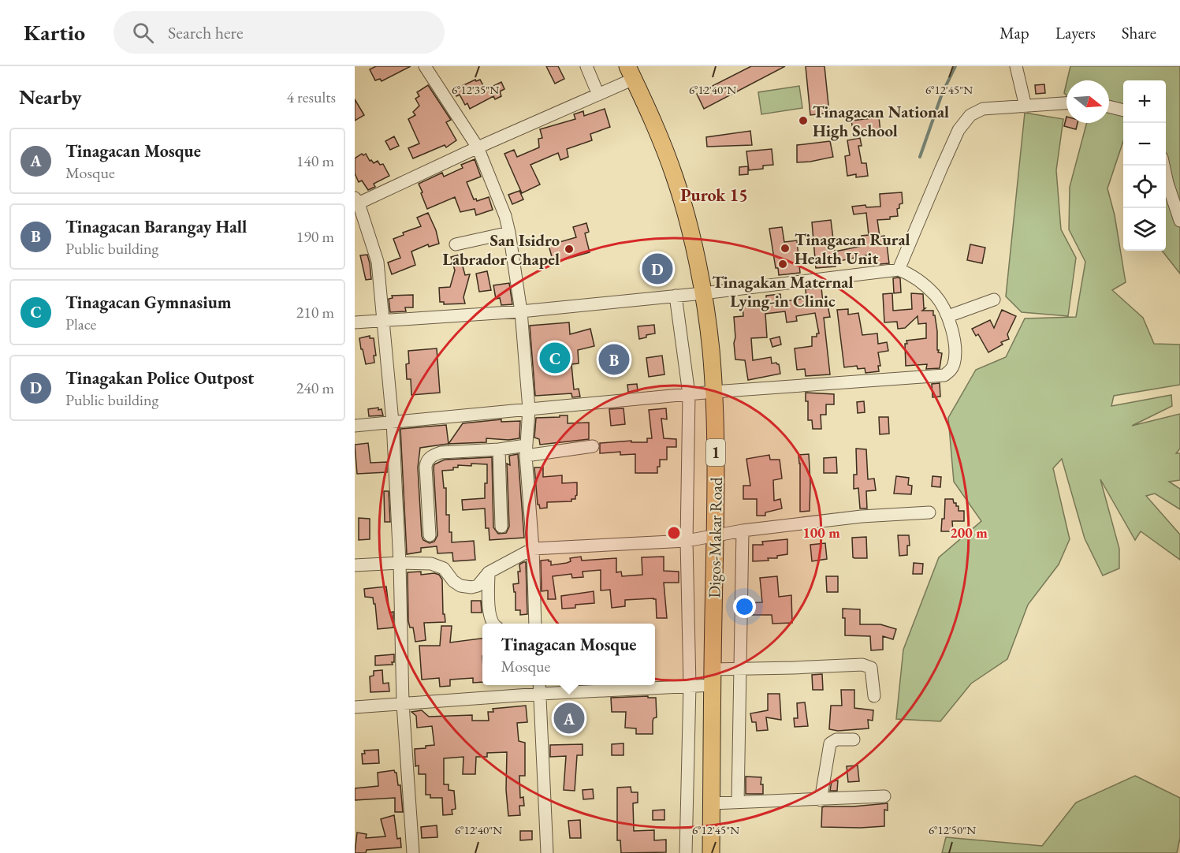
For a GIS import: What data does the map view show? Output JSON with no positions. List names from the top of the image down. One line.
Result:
{"streets":{"highway":["1","Digos-Makar Road"]},"districts":["Purok 15"],"places":["Tinagacan National High School","Tinagacan Rural Health Unit","San Isidro Labrador Chapel","Tinagakan Maternal Lying-in Clinic"],"north":"right","page":{"header":"Kartio","search":"Search here","nav":["Map","Layers","Share"],"heading":["Nearby","4 results"],"map_buttons":["+","−"],"list":[{"mark":"A","name":"Tinagacan Mosque","note":"Mosque","value":"140 m"},{"mark":"B","name":"Tinagacan Barangay Hall","note":"Public building","value":"190 m"},{"mark":"C","name":"Tinagacan Gymnasium","note":"Place","value":"210 m"},{"mark":"D","name":"Tinagakan Police Outpost","note":"Public building","value":"240 m"}],"pins":["D","C","B","A"],"popup":["Tinagacan Mosque","Mosque"]},"coordinates":["6°12'35\"N","6°12'40\"N","6°12'45\"N","6°12'50\"N"],"rings":["100 m","200 m"]}
